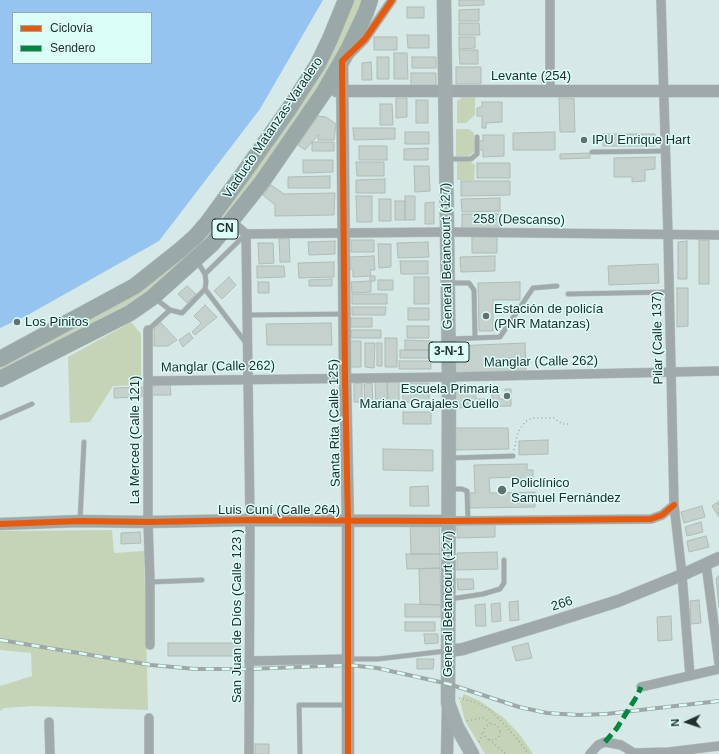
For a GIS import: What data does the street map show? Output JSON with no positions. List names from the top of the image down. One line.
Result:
{"streets":{"highway":["Viaducto Matanzas-Varadero","CN"],"main road":["General Betancourt (127)","3-N-1"],"street":["Levante (254)","258 (Descanso)","Pilar (Calle 137)","Manglar (Calle 262)","Santa Rita (Calle 125)","La Merced (Calle 121)","Luis Cuní (Calle 264)","266","San Juan de Díos (Calle 123 )"]},"crossings":[["Levante (254)","Viaducto Matanzas-Varadero"],["Levante (254)","General Betancourt (127)"],["Levante (254)","Pilar (Calle 137)"],["Levante (254)","Santa Rita (Calle 125)"],["Viaducto Matanzas-Varadero","Santa Rita (Calle 125)"],["258 (Descanso)","General Betancourt (127)"],["258 (Descanso)","Pilar (Calle 137)"],["258 (Descanso)","Santa Rita (Calle 125)"],["258 (Descanso)","San Juan de Díos (Calle 123 )"],["General Betancourt (127)","3-N-1"],["General Betancourt (127)","Manglar (Calle 262)"],["General Betancourt (127)","Luis Cuní (Calle 264)"],["General Betancourt (127)","266"],["Pilar (Calle 137)","Manglar (Calle 262)"],["Pilar (Calle 137)","Luis Cuní (Calle 264)"],["Pilar (Calle 137)","266"],["Manglar (Calle 262)","Santa Rita (Calle 125)"],["Manglar (Calle 262)","La Merced (Calle 121)"],["Manglar (Calle 262)","San Juan de Díos (Calle 123 )"],["Santa Rita (Calle 125)","Luis Cuní (Calle 264)"],["La Merced (Calle 121)","Luis Cuní (Calle 264)"],["Luis Cuní (Calle 264)","San Juan de Díos (Calle 123 )"]],"places":["IPU Enrique Hart","Estación de policía (PNR Matanzas)","Los Pinitos","Escuela Primaria Mariana Grajales Cuello","Policlínico Samuel Fernández"],"legend":["Ciclovía","Sendero"],"north":"left"}
